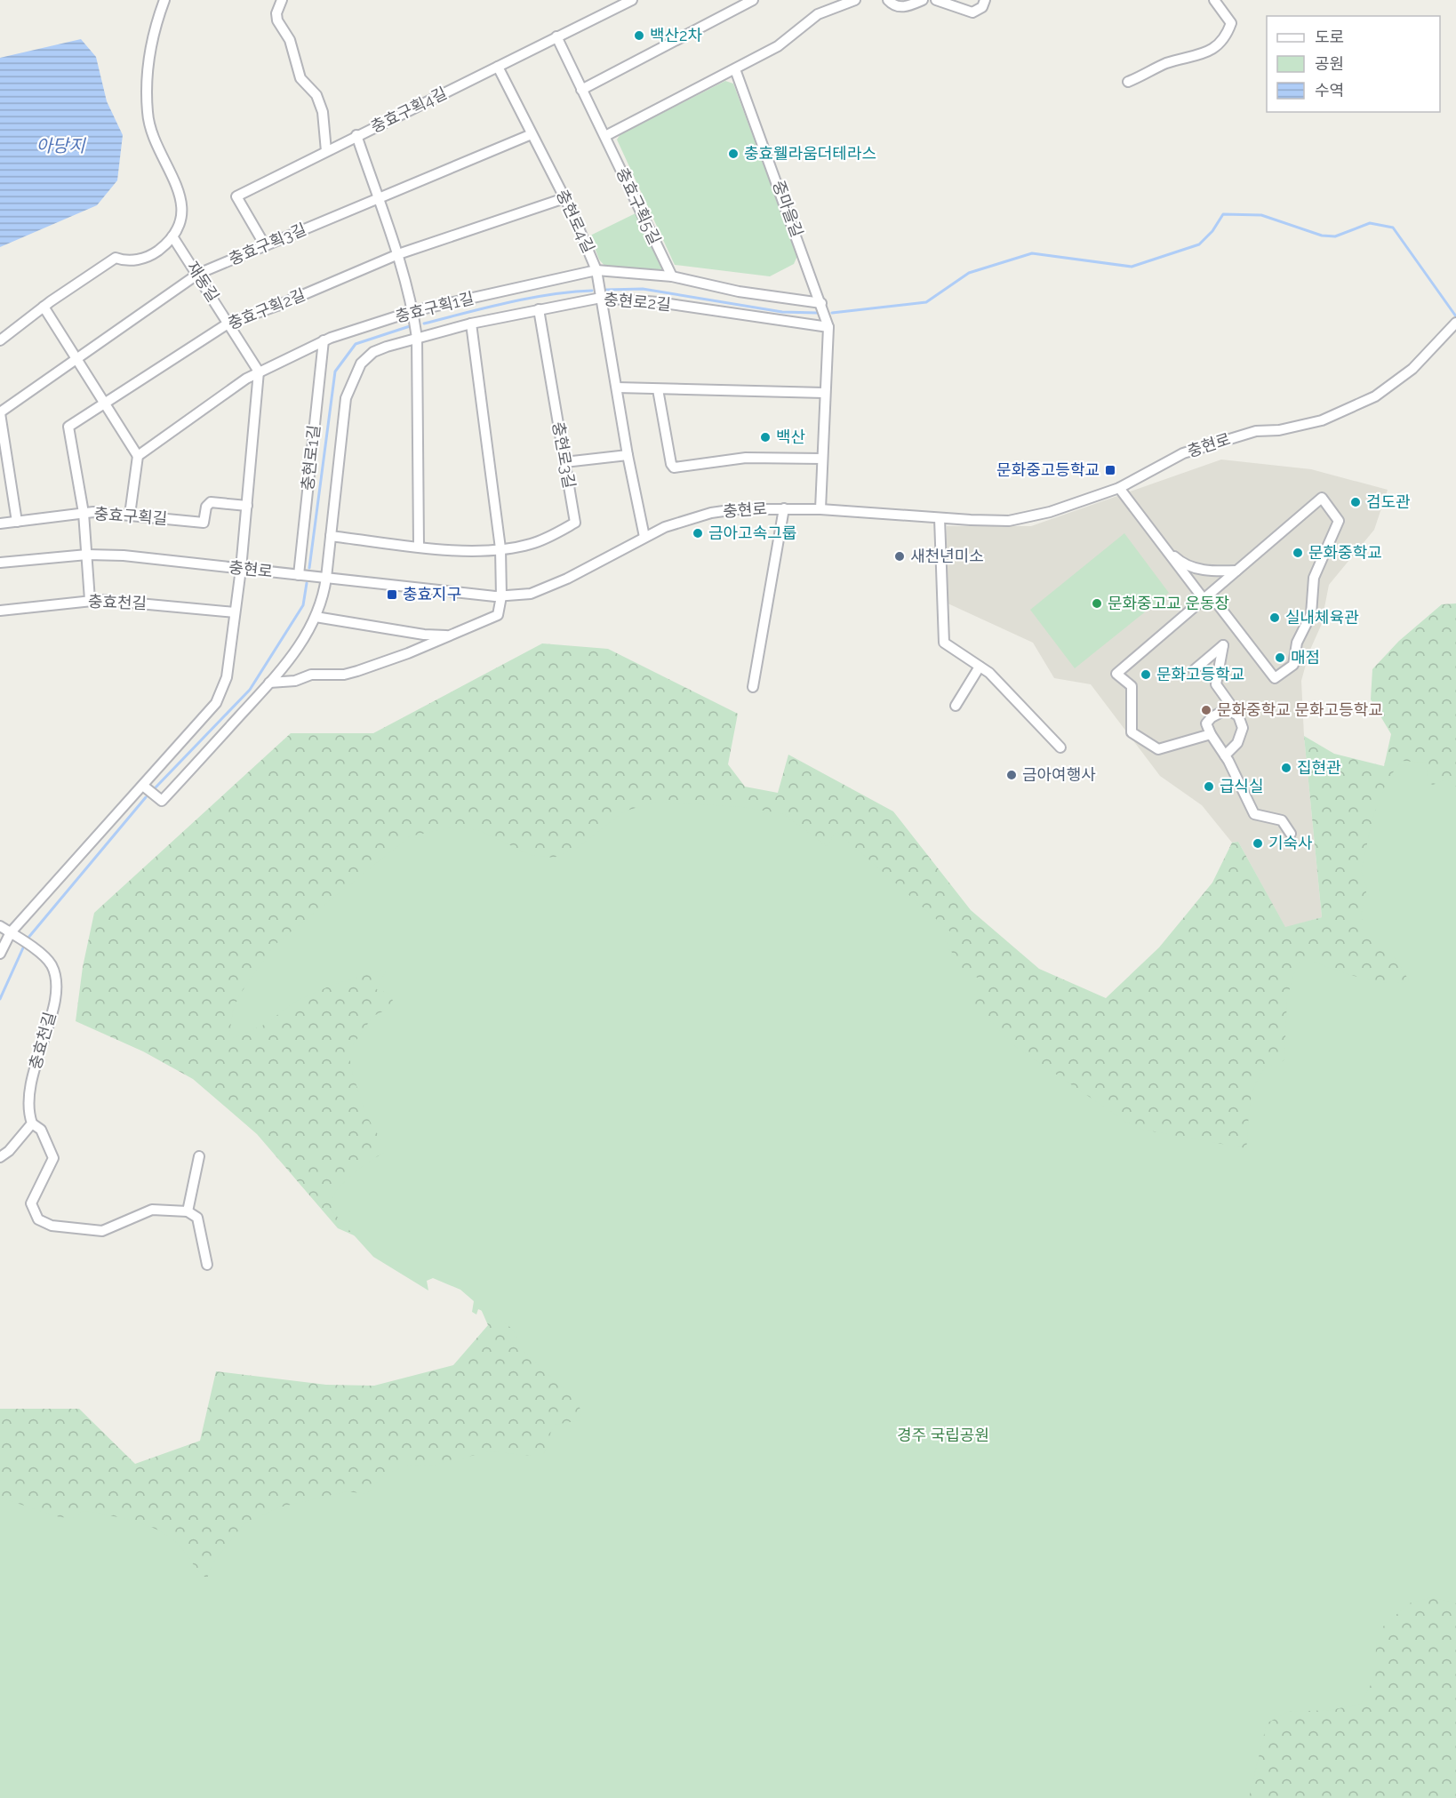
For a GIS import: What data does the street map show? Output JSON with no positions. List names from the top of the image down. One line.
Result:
{"streets":{"street":["충효구획4길","충효구획5길","중마을길","충현로4길","충효구획3길","재동길","충현로2길","충효구획1길","충효구획2길","충현로","충현로3길","충현로1길","충효구획길","충효천길"]},"crossings":[["충효구획4길","충효구획5길"],["충효구획4길","충현로4길"],["충효구획4길","충효구획3길"],["충효구획5길","충효구획1길"],["중마을길","충현로2길"],["중마을길","충효구획1길"],["중마을길","충현로"],["충현로4길","충효구획3길"],["충현로4길","충현로2길"],["충현로4길","충효구획1길"],["충현로4길","충효구획2길"],["충현로4길","충현로"],["충효구획3길","재동길"],["충효구획3길","충효구획길"],["재동길","충효구획1길"],["재동길","충효구획2길"],["충현로2길","충현로"],["충현로2길","충현로3길"],["충효구획1길","충현로1길"],["충효구획2길","충효구획길"],["충현로","충현로1길"]],"water":["아당지"],"parks":["경주 국립공원"],"places":{"other":["백산2차","충효웰라움더테라스","백산","검도관","금아고속그룹","문화중학교","새천년미소","문화중고교 운동장","실내체육관","매점","문화고등학교","문화중학교 문화고등학교","집현관","금아여행사","급식실","기숙사"],"transit":["문화중고등학교","충효지구"]},"legend":["도로","공원","수역"]}
